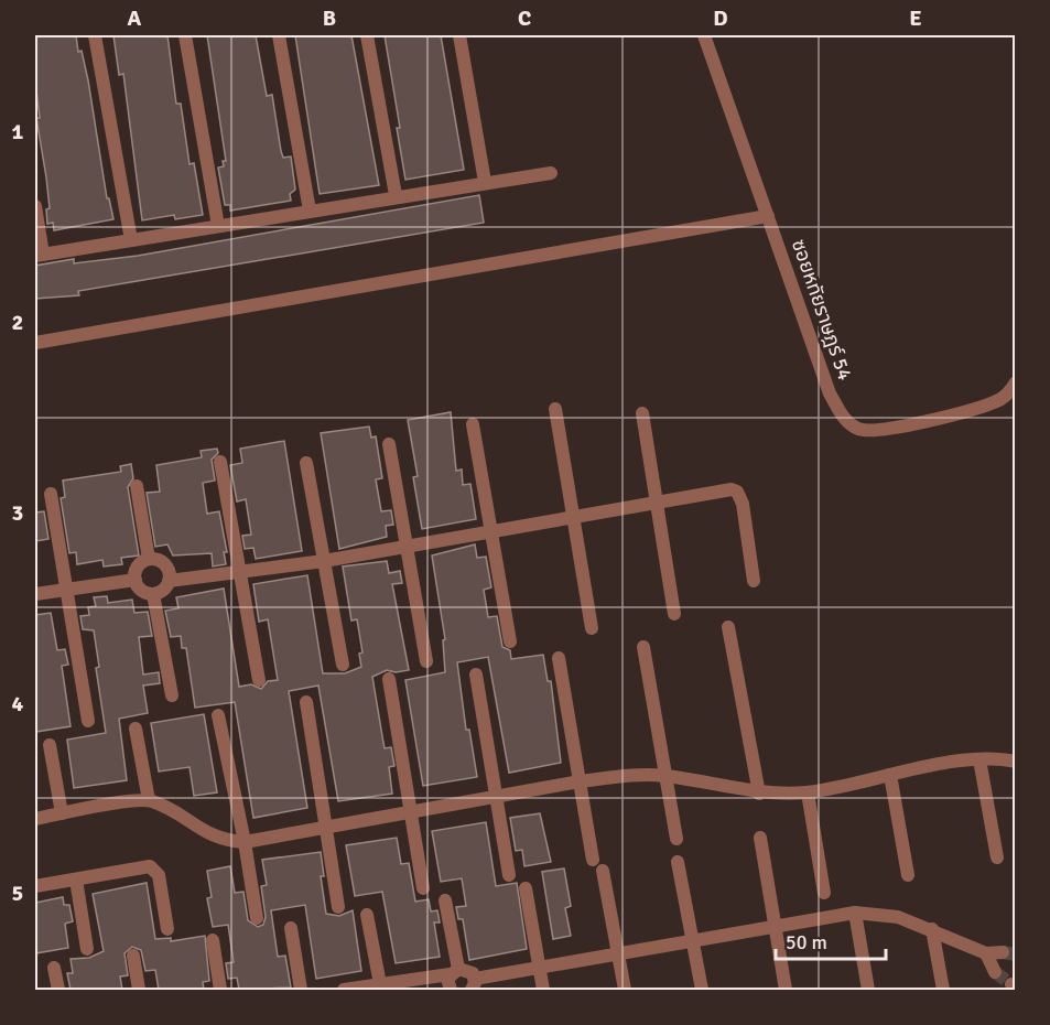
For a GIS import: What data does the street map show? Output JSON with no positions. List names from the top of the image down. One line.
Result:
{"streets":{"street":["ซอยหทัยราษฎร์ 54"]},"scale_bar":"50 m","grid":{"columns":["A","B","C","D","E"],"rows":["1","2","3","4","5"]}}
